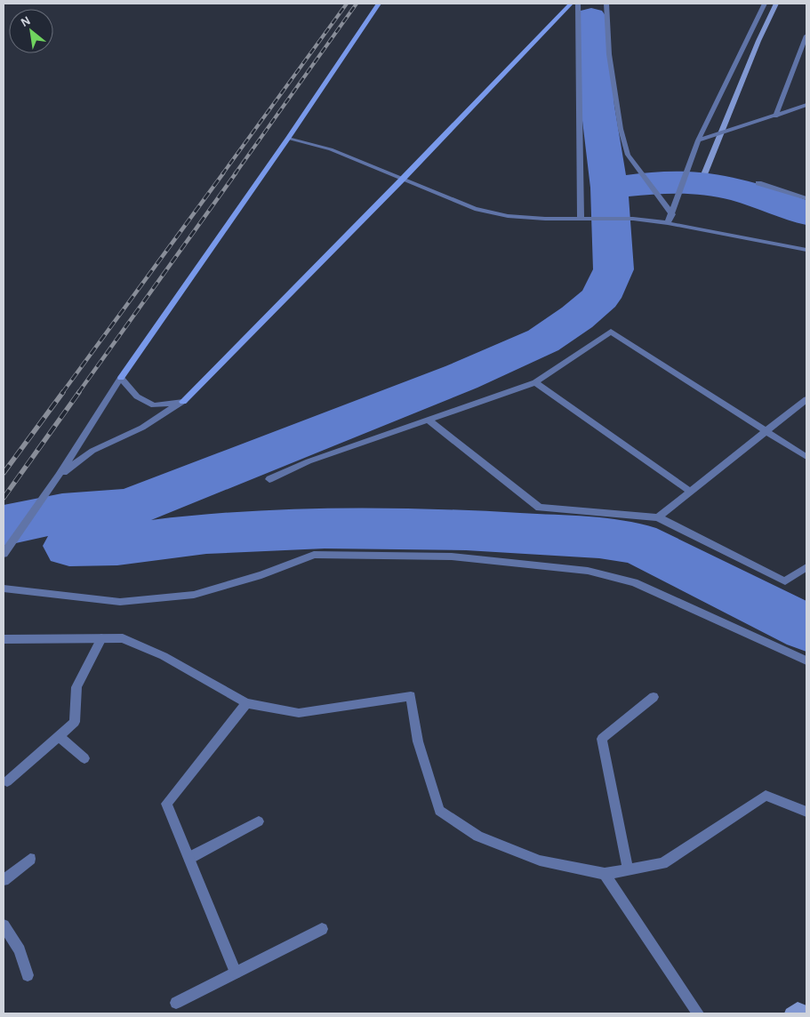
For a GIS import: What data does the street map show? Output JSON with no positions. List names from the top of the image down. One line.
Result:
{"north":"top left"}
